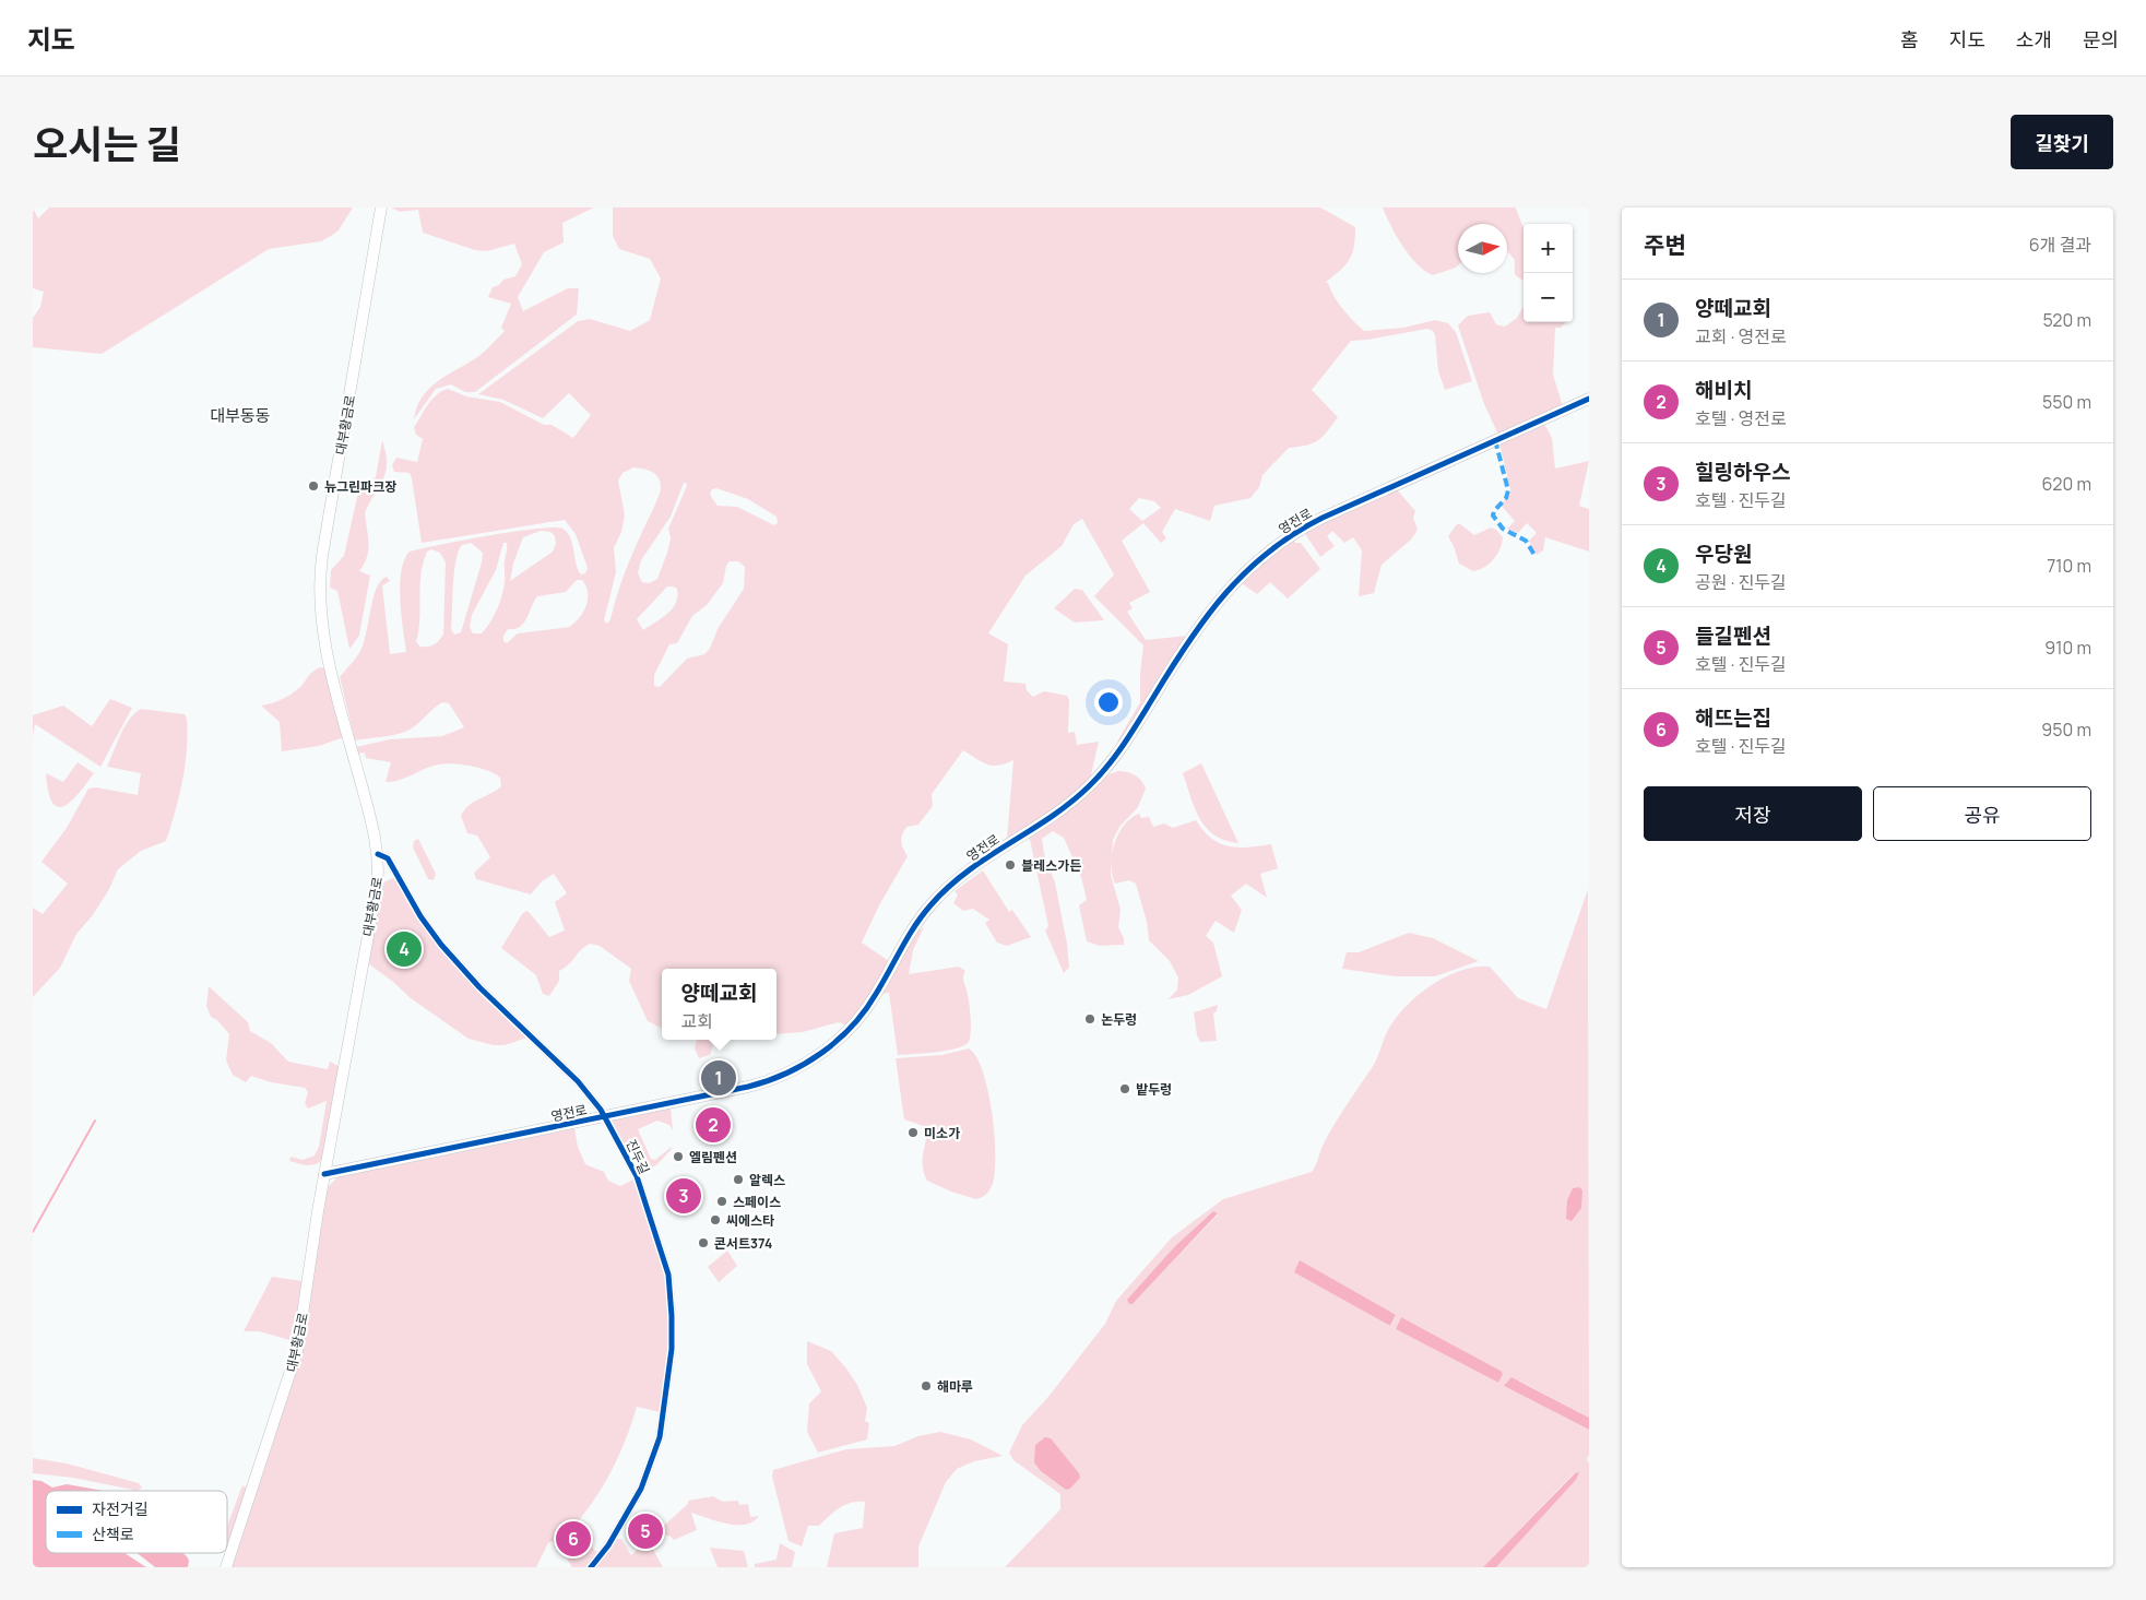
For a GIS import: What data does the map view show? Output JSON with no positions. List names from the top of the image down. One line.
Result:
{"streets":{"street":["대부황금로","영전로","진두길"]},"crossings":[["대부황금로","영전로"],["대부황금로","진두길"],["영전로","진두길"]],"districts":["대부동동"],"places":["뉴그린파크장","블레스가든","논두렁","밭두렁","미소가","엘림펜션","알렉스","스페이스","씨에스타","콘서트374","해마루"],"legend":["자전거길","산책로"],"north":"right","page":{"header":"지도","nav":["홈","지도","소개","문의"],"title":"오시는 길","buttons":["길찾기",["저장","공유"]],"heading":["주변","6개 결과"],"map_buttons":["+","−"],"list":[{"mark":"1","name":"양떼교회","note":"교회 · 영전로","value":"520 m"},{"mark":"2","name":"해비치","note":"호텔 · 영전로","value":"550 m"},{"mark":"3","name":"힐링하우스","note":"호텔 · 진두길","value":"620 m"},{"mark":"4","name":"우당원","note":"공원 · 진두길","value":"710 m"},{"mark":"5","name":"들길펜션","note":"호텔 · 진두길","value":"910 m"},{"mark":"6","name":"해뜨는집","note":"호텔 · 진두길","value":"950 m"}],"pins":["4","1","2","3","5","6"],"popup":["양떼교회","교회"]}}
